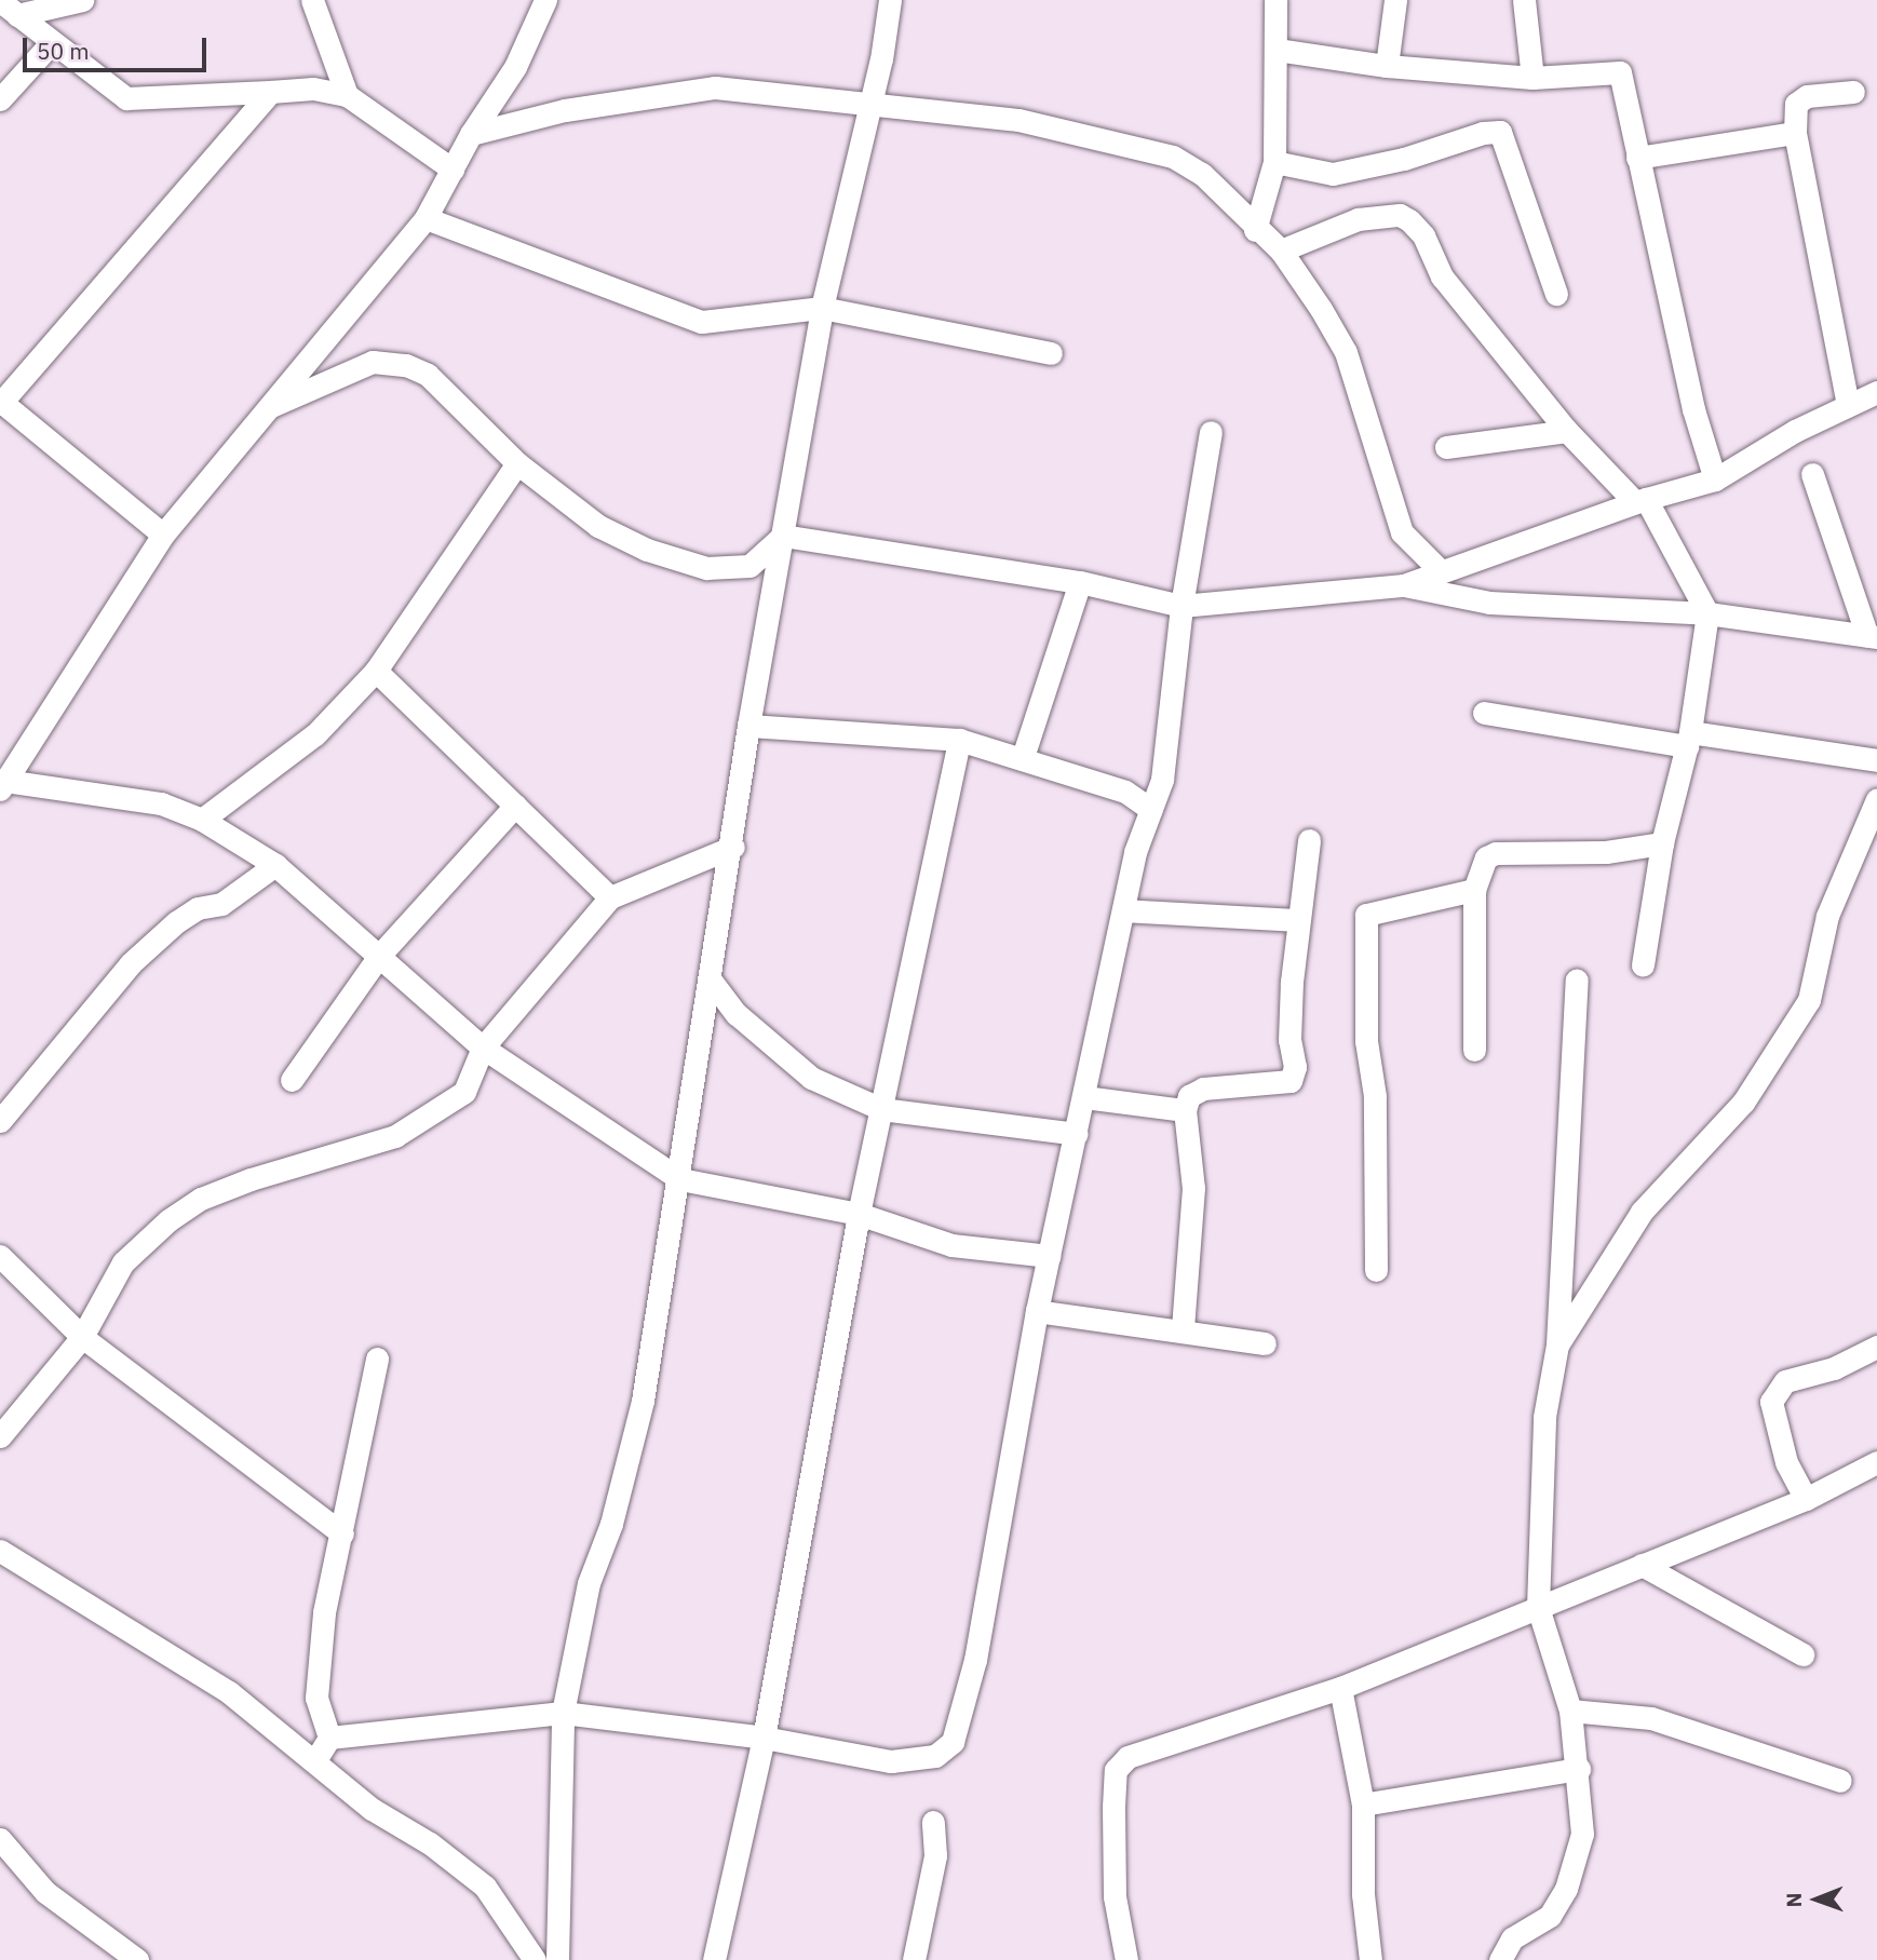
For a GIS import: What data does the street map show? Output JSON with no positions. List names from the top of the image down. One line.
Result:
{"scale_bar":"50 m","north":"left"}
